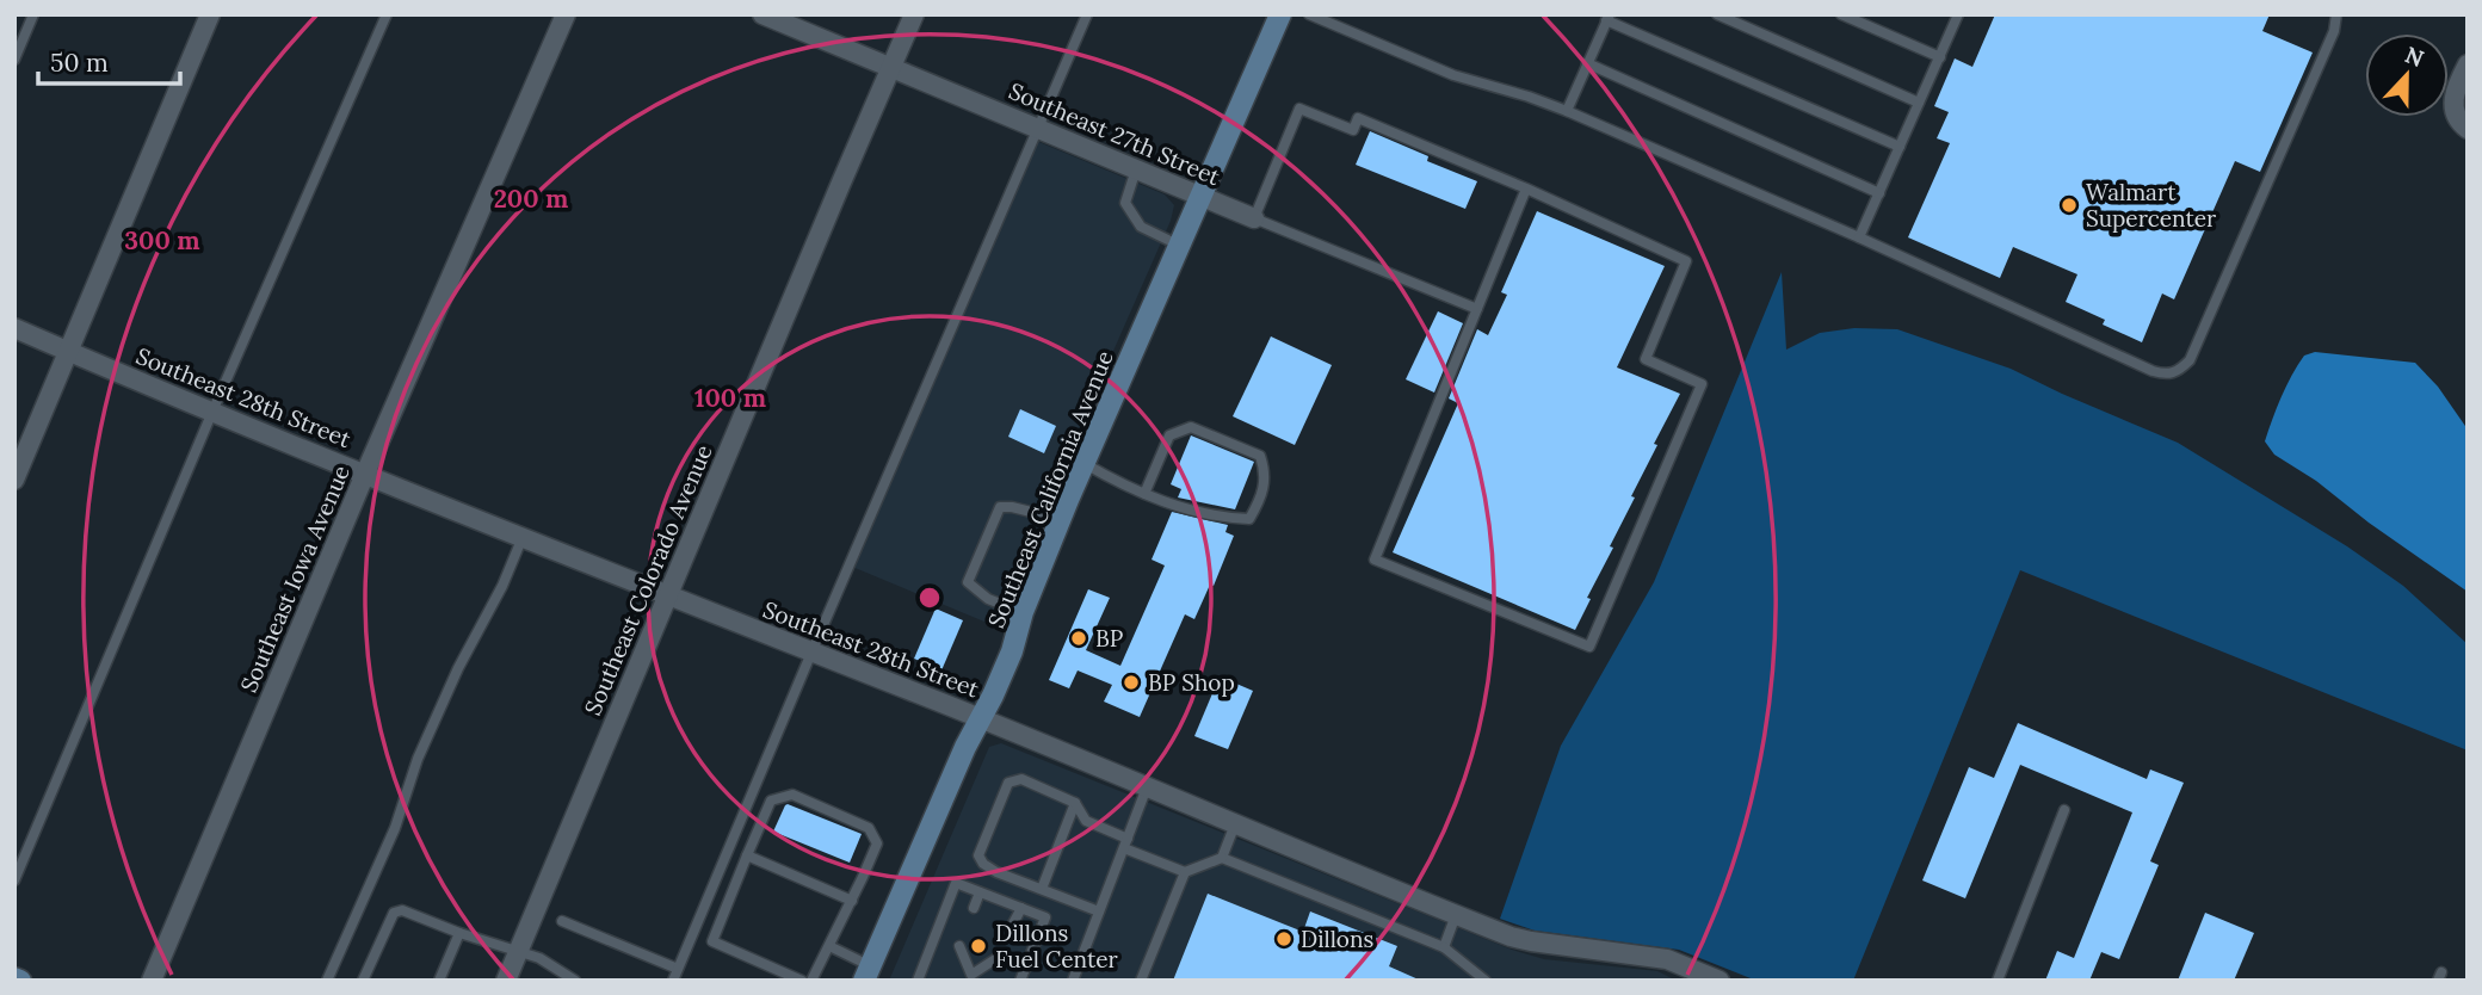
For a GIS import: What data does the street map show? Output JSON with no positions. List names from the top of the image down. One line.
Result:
{"streets":{"main road":["Southeast California Avenue"],"street":["Southeast 27th Street","Southeast 28th Street","Southeast Iowa Avenue","Southeast Colorado Avenue"]},"crossings":[["Southeast 27th Street","Southeast California Avenue"],["Southeast 27th Street","Southeast Colorado Avenue"],["Southeast 28th Street","Southeast California Avenue"],["Southeast 28th Street","Southeast Iowa Avenue"],["Southeast 28th Street","Southeast Colorado Avenue"]],"places":["Walmart Supercenter","BP","BP Shop","Dillons","Dillons Fuel Center"],"scale_bar":"50 m","north":"top","rings":["200 m","300 m","100 m"]}
